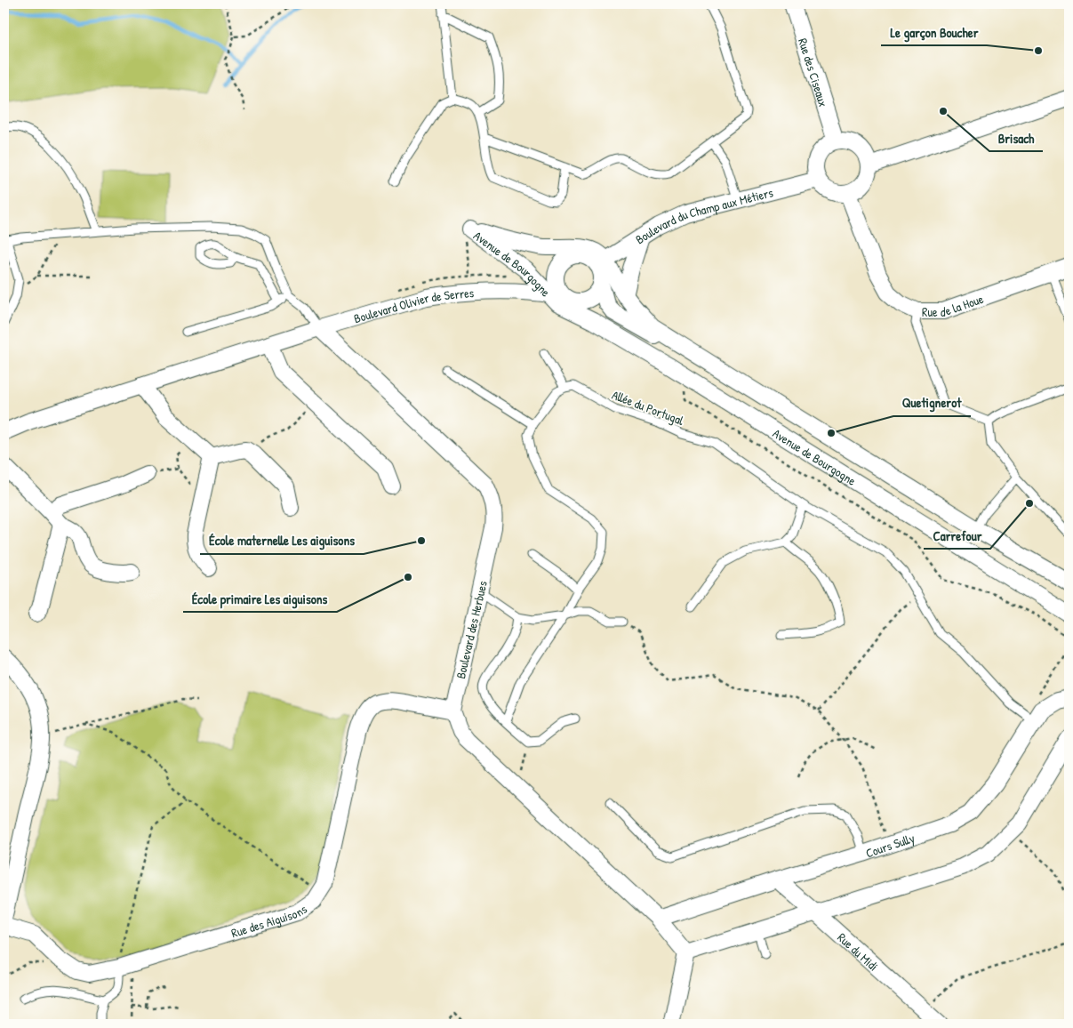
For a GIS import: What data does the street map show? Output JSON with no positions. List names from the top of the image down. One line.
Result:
{"streets":{"street":["Rue des Ciseaux","Boulevard du Champ aux Métiers","Avenue de Bourgogne","Rue de la Houe","Boulevard Olivier de Serres","Boulevard des Herbues","Cours Sully","Rue des Aiguisons","Rue du Midi"],"lane":["Allée du Portugal"]},"crossings":[["Rue des Ciseaux","Boulevard du Champ aux Métiers"],["Rue des Ciseaux","Rue de la Houe"],["Boulevard du Champ aux Métiers","Avenue de Bourgogne"],["Boulevard du Champ aux Métiers","Rue de la Houe"],["Boulevard du Champ aux Métiers","Boulevard Olivier de Serres"],["Avenue de Bourgogne","Boulevard Olivier de Serres"],["Boulevard Olivier de Serres","Boulevard des Herbues"],["Allée du Portugal","Cours Sully"],["Boulevard des Herbues","Rue des Aiguisons"],["Cours Sully","Rue du Midi"]],"places":["Le garçon Boucher","Brisach","Quetignerot","Carrefour","École maternelle Les aiguisons","École primaire Les aiguisons"]}
